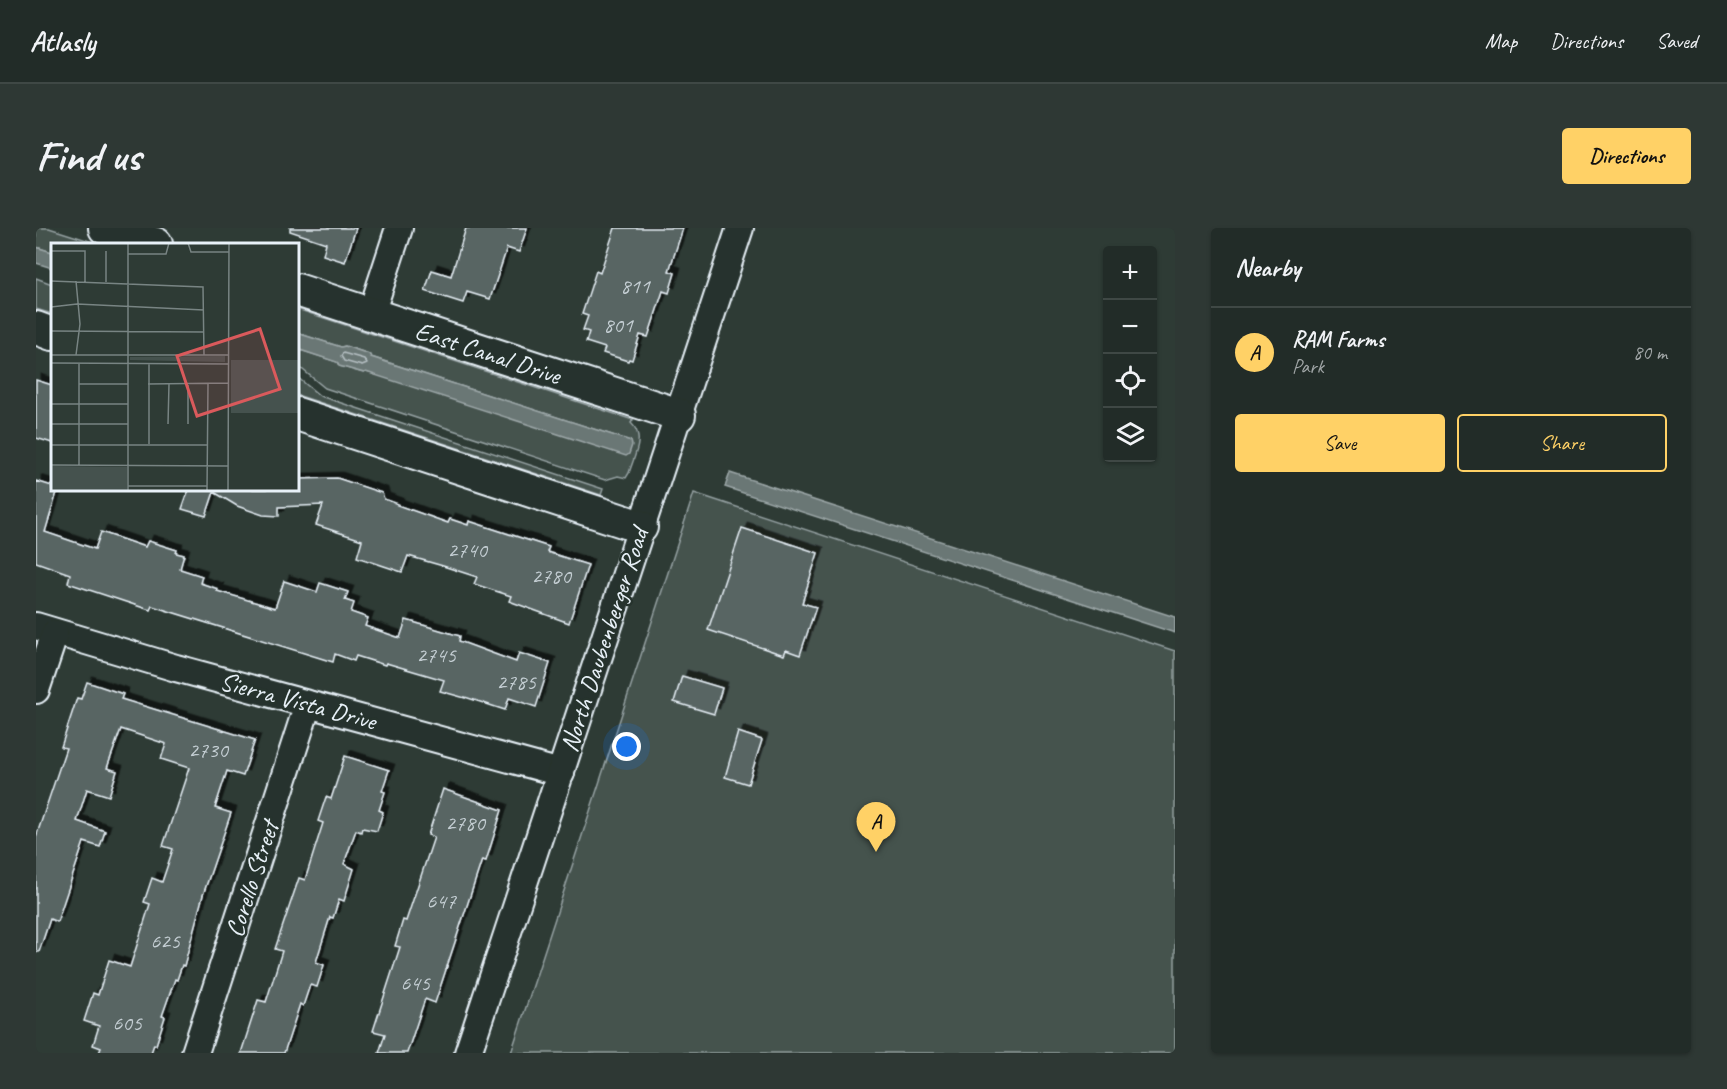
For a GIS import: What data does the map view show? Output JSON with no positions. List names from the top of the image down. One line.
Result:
{"streets":{"main road":["East Canal Drive"],"street":["North Daubenberger Road","Sierra Vista Drive","Corello Street"]},"crossings":[["East Canal Drive","North Daubenberger Road"],["North Daubenberger Road","Sierra Vista Drive"],["Sierra Vista Drive","Corello Street"]],"house_numbers":["811","801","2740","2780","2745","2785","2730","2780","647","625","645","605"],"page":{"header":"Atlasly","nav":["Map","Directions","Saved"],"buttons":["Directions",["Save","Share"]],"title":"Find us","heading":"Nearby","map_buttons":["+","−"],"list":[{"mark":"A","name":"RAM Farms","note":"Park","value":"80 m"}],"pins":"A"}}
